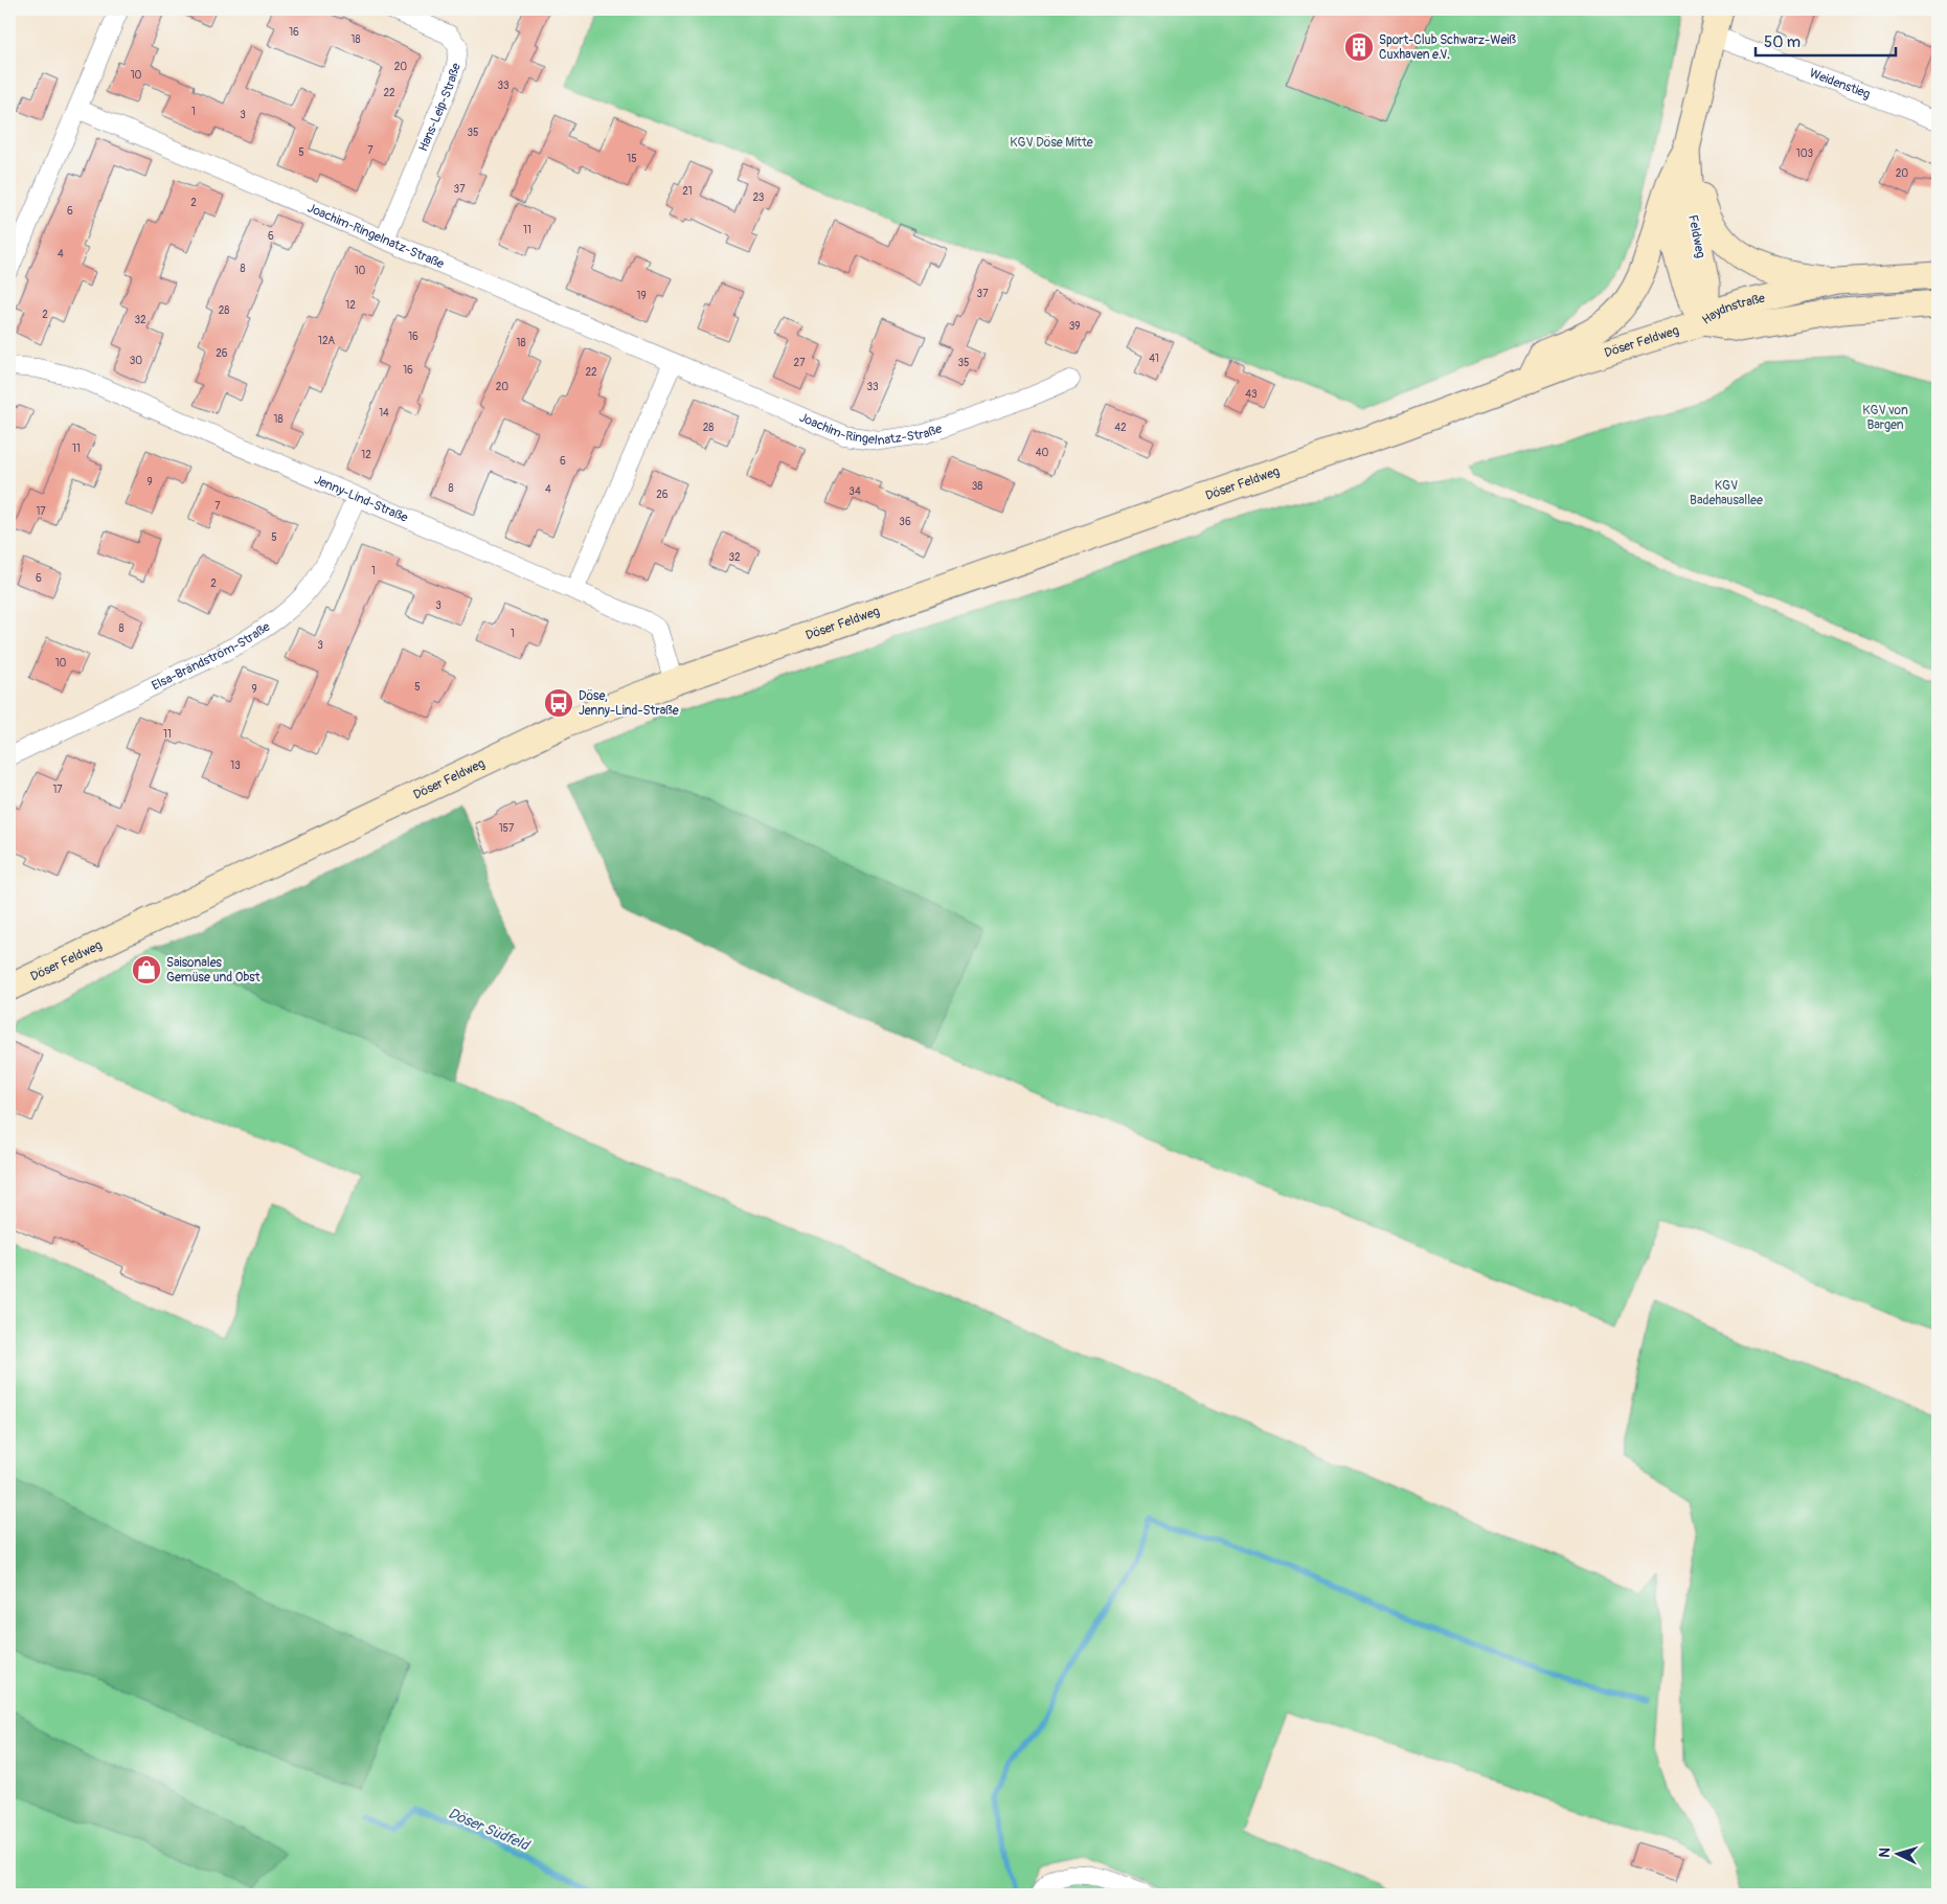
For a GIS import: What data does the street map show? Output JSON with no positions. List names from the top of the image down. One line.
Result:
{"streets":{"street":["Weidenstieg","Hans-Leip-Straße","Joachim-Ringelnatz-Straße","Feldweg","Haydnstraße","Döser Feldweg","Jenny-Lind-Straße","Elsa-Brändström-Straße"]},"crossings":[["Weidenstieg","Feldweg"],["Hans-Leip-Straße","Joachim-Ringelnatz-Straße"],["Feldweg","Haydnstraße"],["Feldweg","Döser Feldweg"],["Haydnstraße","Döser Feldweg"],["Döser Feldweg","Jenny-Lind-Straße"],["Jenny-Lind-Straße","Elsa-Brändström-Straße"]],"water":["Döser Südfeld"],"parks":["KGV Döse Mitte","KGV von Bargen","KGV Badehausallee"],"places":{"building":["Sport-Club Schwarz-Weiß Cuxhaven e.V."],"bus stop":["Döse, Jenny-Lind-Straße"],"shop":["Saisonales Gemüse und Obst"]},"house_numbers":["16","18","20","10","33","22","1","3","35","7","5","103","15","20","37","21","23","2","6","11","6","4","8","10","37","19","12","28","2","32","39","16","12A","18","26","41","30","27","35","16","22","20","33","43","14","18","28","42","11","40","12","6","9","38","8","4","34","26","7","17","36","5","32","1","6","2","3","8","1","3","10","5","9","11","13","17","157"],"scale_bar":"50 m","north":"left"}
